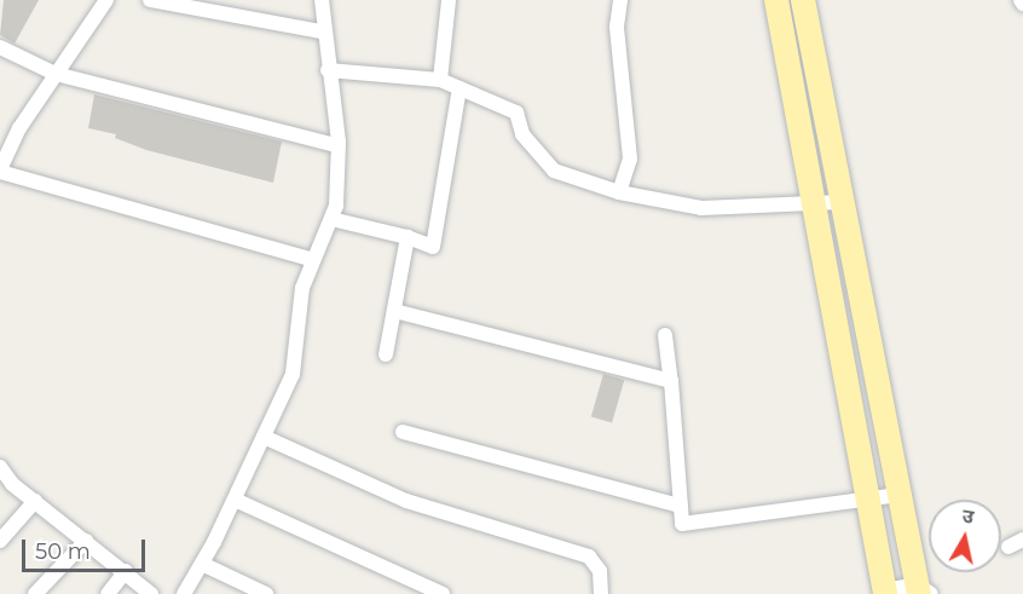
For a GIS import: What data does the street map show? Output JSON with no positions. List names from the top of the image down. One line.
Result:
{"scale_bar":"50 m","north":"top"}
